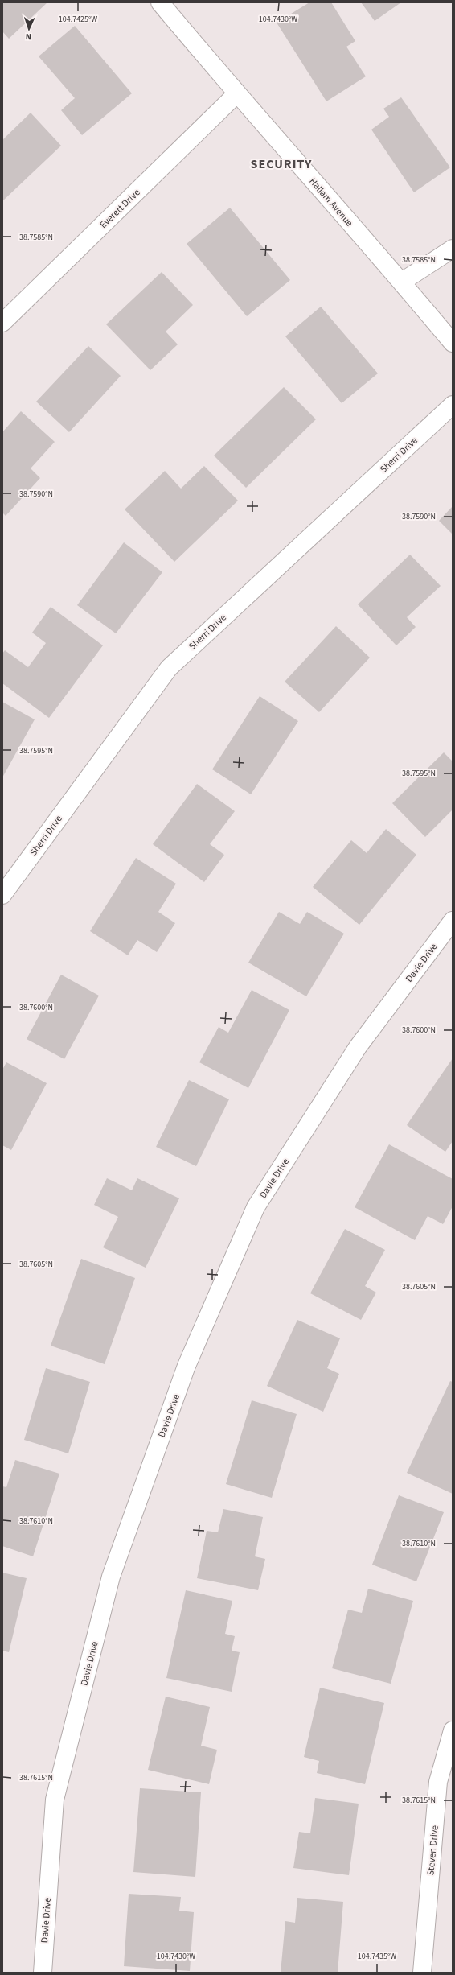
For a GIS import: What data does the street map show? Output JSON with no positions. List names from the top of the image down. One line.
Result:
{"streets":{"street":["Hallam Avenue","Everett Drive","Sherri Drive","Davie Drive","Steven Drive"]},"crossings":[["Hallam Avenue","Everett Drive"]],"districts":["SECURITY"],"north":"bottom","coordinates":["104.7425°W","104.7430°W","38.7585°N","38.7590°N","38.7595°N","38.7600°N","38.7605°N","38.7610°N","38.7615°N","104.7435°W"]}
